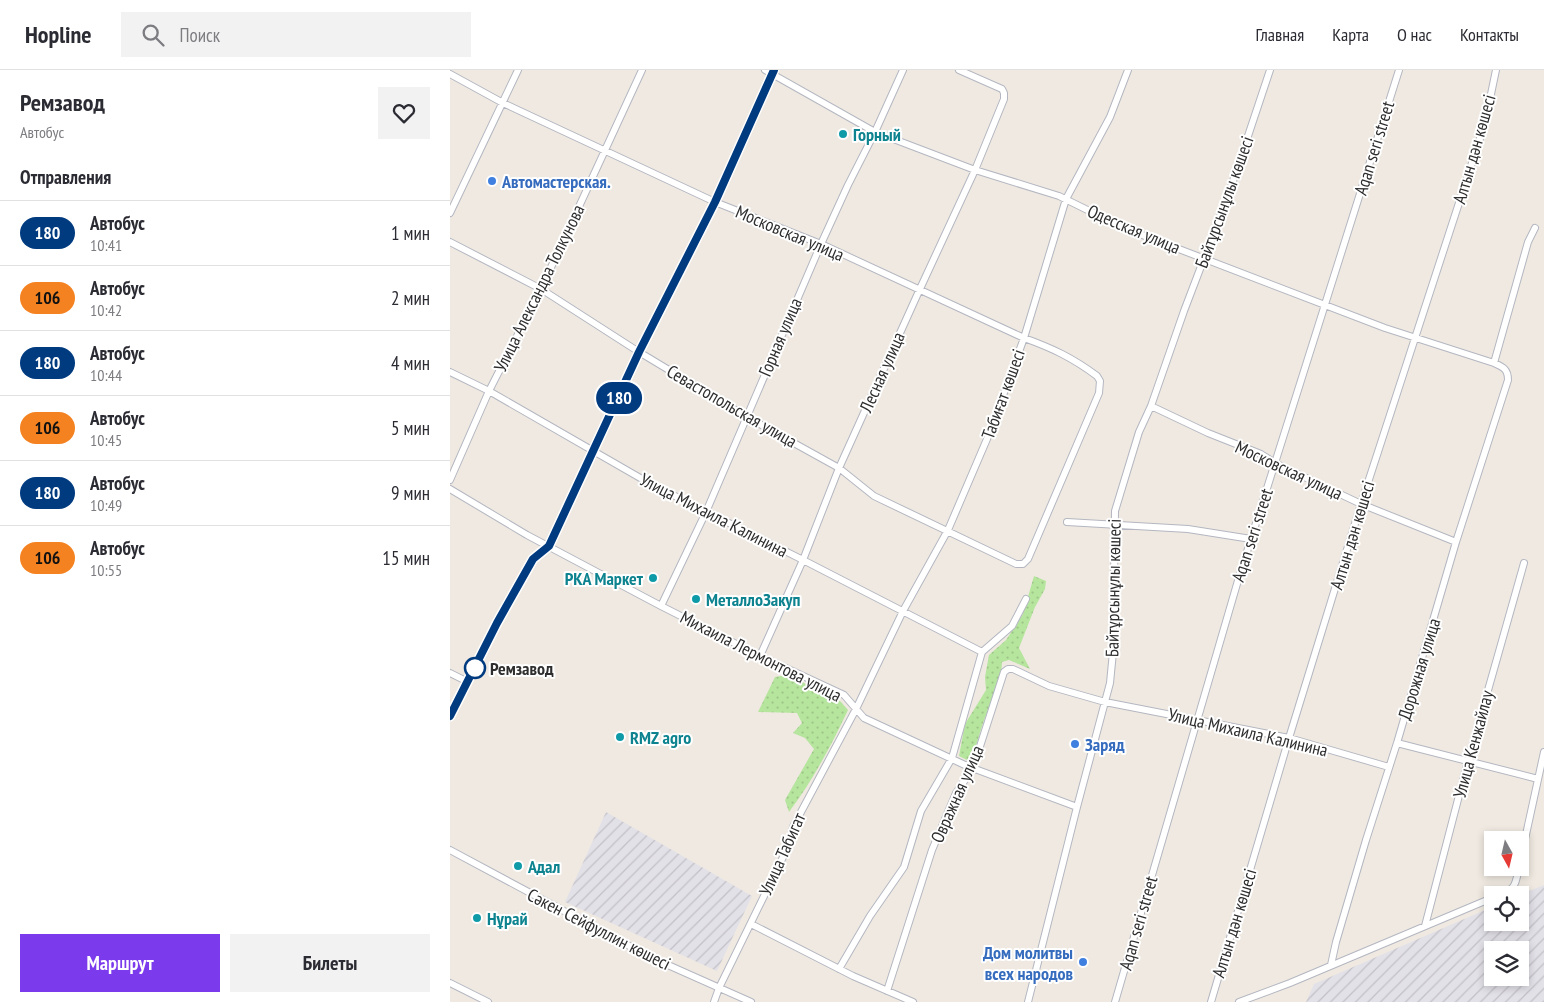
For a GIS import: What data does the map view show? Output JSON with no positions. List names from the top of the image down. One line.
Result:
{"streets":{"street":["Aqan seri street","Алтын дән көшесі","Байтұрсынұлы көшесі","Одесская улица","Московская улица","Улица Александра Толкунова","Горная улица","Лесная улица","Табиғат көшесі","Севастопольская улица","Улица Михаила Калинина","Михаила Лермонтова улица","Дорожная улица","Улица Кенжайлау","Овражная улица","Улица Табигат","Сәкен Сейфуллин көшесі"]},"crossings":[["Aqan seri street","Одесская улица"],["Aqan seri street","Московская улица"],["Aqan seri street","Улица Михаила Калинина"],["Алтын дән көшесі","Одесская улица"],["Алтын дән көшесі","Московская улица"],["Алтын дән көшесі","Улица Михаила Калинина"],["Байтұрсынұлы көшесі","Одесская улица"],["Байтұрсынұлы көшесі","Московская улица"],["Байтұрсынұлы көшесі","Улица Михаила Калинина"],["Байтұрсынұлы көшесі","Михаила Лермонтова улица"],["Байтұрсынұлы көшесі","Овражная улица"],["Одесская улица","Горная улица"],["Одесская улица","Лесная улица"],["Одесская улица","Табиғат көшесі"],["Одесская улица","Дорожная улица"],["Московская улица","Улица Александра Толкунова"],["Московская улица","Горная улица"],["Московская улица","Лесная улица"],["Московская улица","Табиғат көшесі"],["Московская улица","Севастопольская улица"],["Московская улица","Дорожная улица"],["Улица Александра Толкунова","Севастопольская улица"],["Улица Александра Толкунова","Улица Михаила Калинина"],["Горная улица","Севастопольская улица"],["Горная улица","Улица Михаила Калинина"],["Горная улица","Михаила Лермонтова улица"],["Лесная улица","Севастопольская улица"],["Лесная улица","Улица Михаила Калинина"],["Лесная улица","Михаила Лермонтова улица"],["Табиғат көшесі","Севастопольская улица"],["Табиғат көшесі","Улица Михаила Калинина"],["Табиғат көшесі","Михаила Лермонтова улица"],["Табиғат көшесі","Улица Табигат"],["Улица Михаила Калинина","Дорожная улица"],["Улица Михаила Калинина","Овражная улица"],["Михаила Лермонтова улица","Овражная улица"],["Михаила Лермонтова улица","Улица Табигат"],["Улица Табигат","Сәкен Сейфуллин көшесі"]],"places":["Горный","Автомастерская.","РКА Маркет","МеталлоЗакуп","Ремзавод","RMZ agro","Заряд","Адал","Нұрай","Дом молитвы всех народов"],"lines":["bus line 180"],"north":"bottom","page":{"header":"Hopline","search":"Поиск","nav":["Главная","Карта","О нас","Контакты"],"heading":[["Ремзавод","Автобус"],"Отправления"],"on_map":"180","list":[{"mark":"180","name":"Автобус","note":"10:41","value":"1 мин"},{"mark":"106","name":"Автобус","note":"10:42","value":"2 мин"},{"mark":"180","name":"Автобус","note":"10:44","value":"4 мин"},{"mark":"106","name":"Автобус","note":"10:45","value":"5 мин"},{"mark":"180","name":"Автобус","note":"10:49","value":"9 мин"},{"mark":"106","name":"Автобус","note":"10:55","value":"15 мин"}],"buttons":["Маршрут","Билеты"]}}
